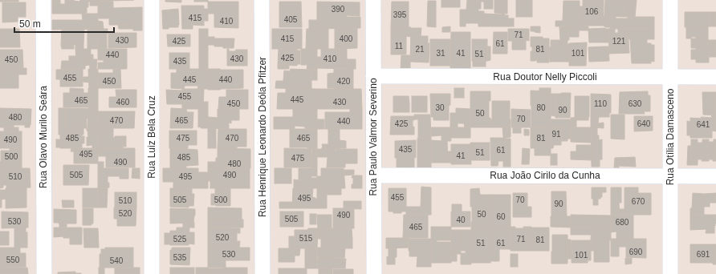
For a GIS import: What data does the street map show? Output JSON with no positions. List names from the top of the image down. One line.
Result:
{"streets":{"street":["Rua Doutor Nelly Piccoli","Rua Olavo Murilo Seára","Rua Luiz Bela Cruz","Rua Henrique Leonardo Deóla Pfitzer","Rua Paulo Valmor Severino","Rua Otília Damasceno","Rua João Cirilo da Cunha"]},"crossings":[["Rua Doutor Nelly Piccoli","Rua Paulo Valmor Severino"],["Rua Doutor Nelly Piccoli","Rua Otília Damasceno"],["Rua Paulo Valmor Severino","Rua João Cirilo da Cunha"],["Rua Otília Damasceno","Rua João Cirilo da Cunha"]],"house_numbers":["390","106","395","415","405","410","71","415","400","430","425","121","61","11","21","81","31","41","101","51","440","425","430","410","450","435","455","445","440","450","420","455","445","465","460","430","450","110","630","30","80","90","50","480","70","470","465","440","425","640","641","91","485","475","470","465","81","490","435","61","51","495","41","500","485","475","490","480","505","490","510","495","455","495","505","500","70","510","670","90","520","50","490","60","505","40","530","680","465","520","515","525","71","81","51","61","690","530","691","101","535","550","540"],"scale_bar":"50 m"}
